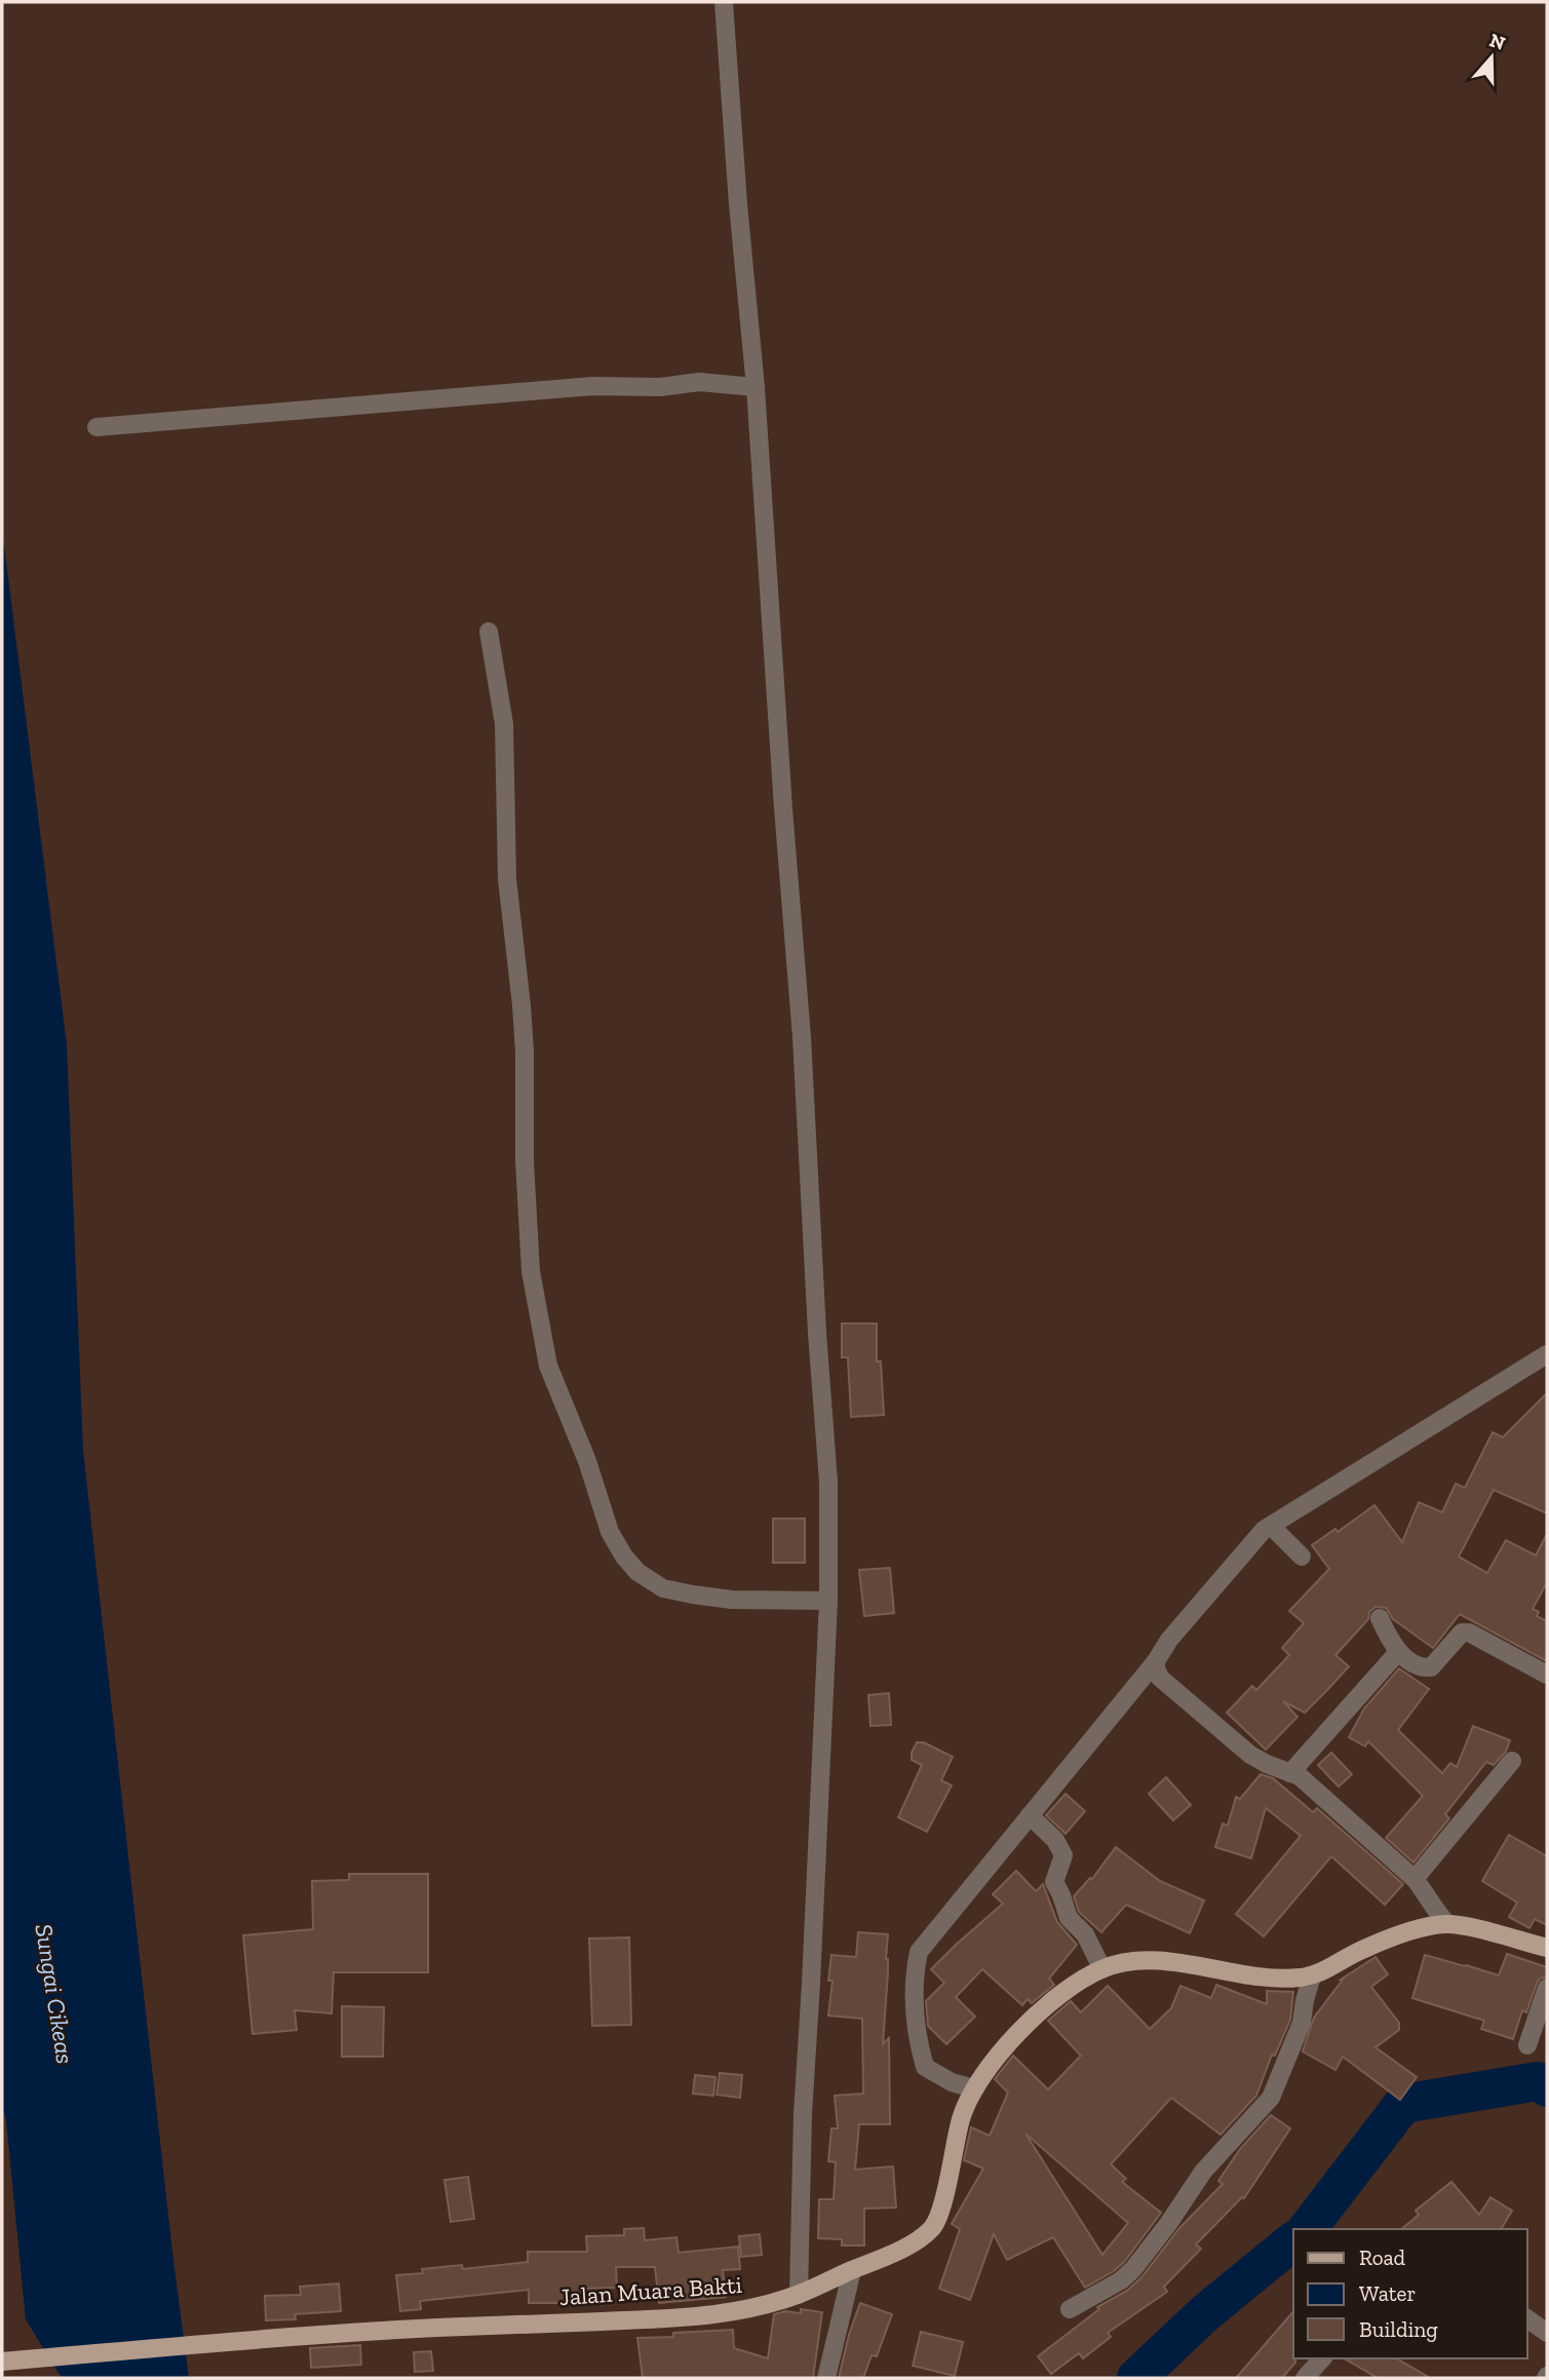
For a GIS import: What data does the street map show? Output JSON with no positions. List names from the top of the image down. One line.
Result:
{"streets":{"main road":["Jalan Muara Bakti"]},"water":["Sungai Cikeas"],"legend":["Road","Water","Building"],"north":"top"}
